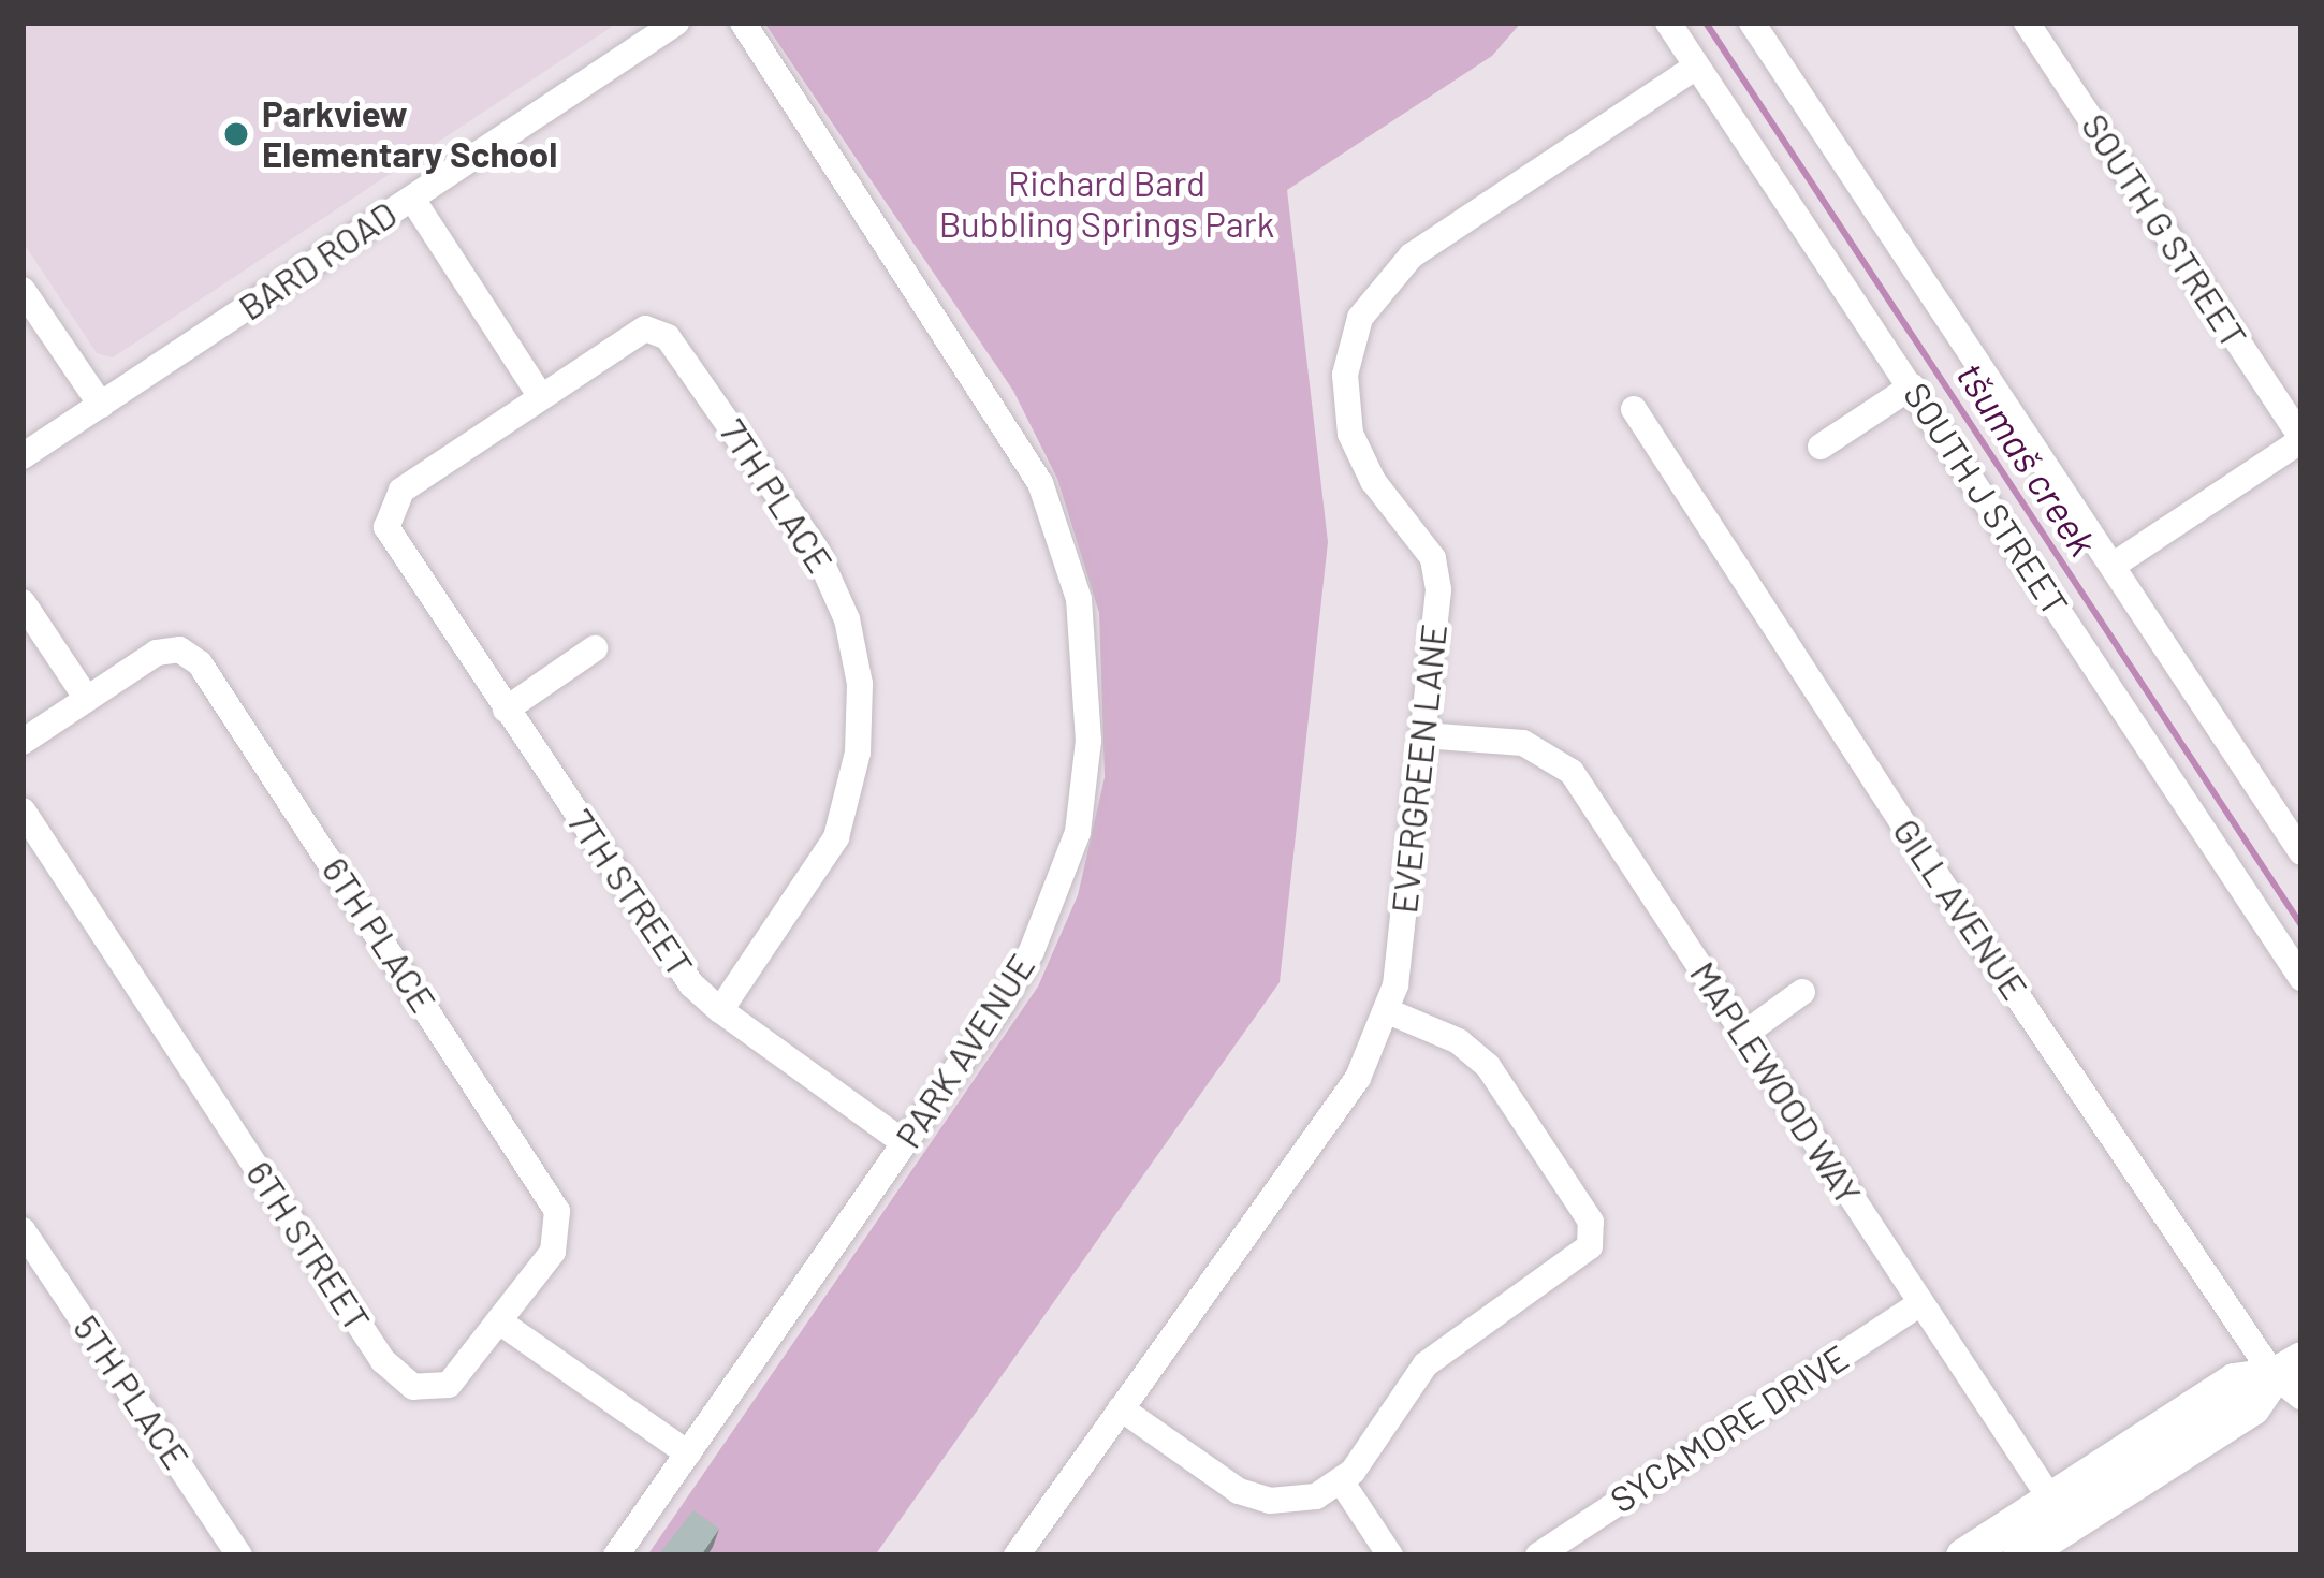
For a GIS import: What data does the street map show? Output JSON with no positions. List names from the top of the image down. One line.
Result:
{"streets":{"street":["SOUTH G STREET","BARD ROAD","7TH PLACE","SOUTH J STREET","EVERGREEN LANE","7TH STREET","GILL AVENUE","6TH PLACE","PARK AVENUE","MAPLEWOOD WAY","6TH STREET","5TH PLACE","SYCAMORE DRIVE"]},"crossings":[["7TH PLACE","7TH STREET"],["SOUTH J STREET","EVERGREEN LANE"],["EVERGREEN LANE","MAPLEWOOD WAY"],["7TH STREET","PARK AVENUE"],["6TH PLACE","6TH STREET"],["MAPLEWOOD WAY","SYCAMORE DRIVE"]],"water":["tšumaš creek"],"parks":["Richard Bard Bubbling Springs Park"],"places":["Parkview Elementary School"]}
